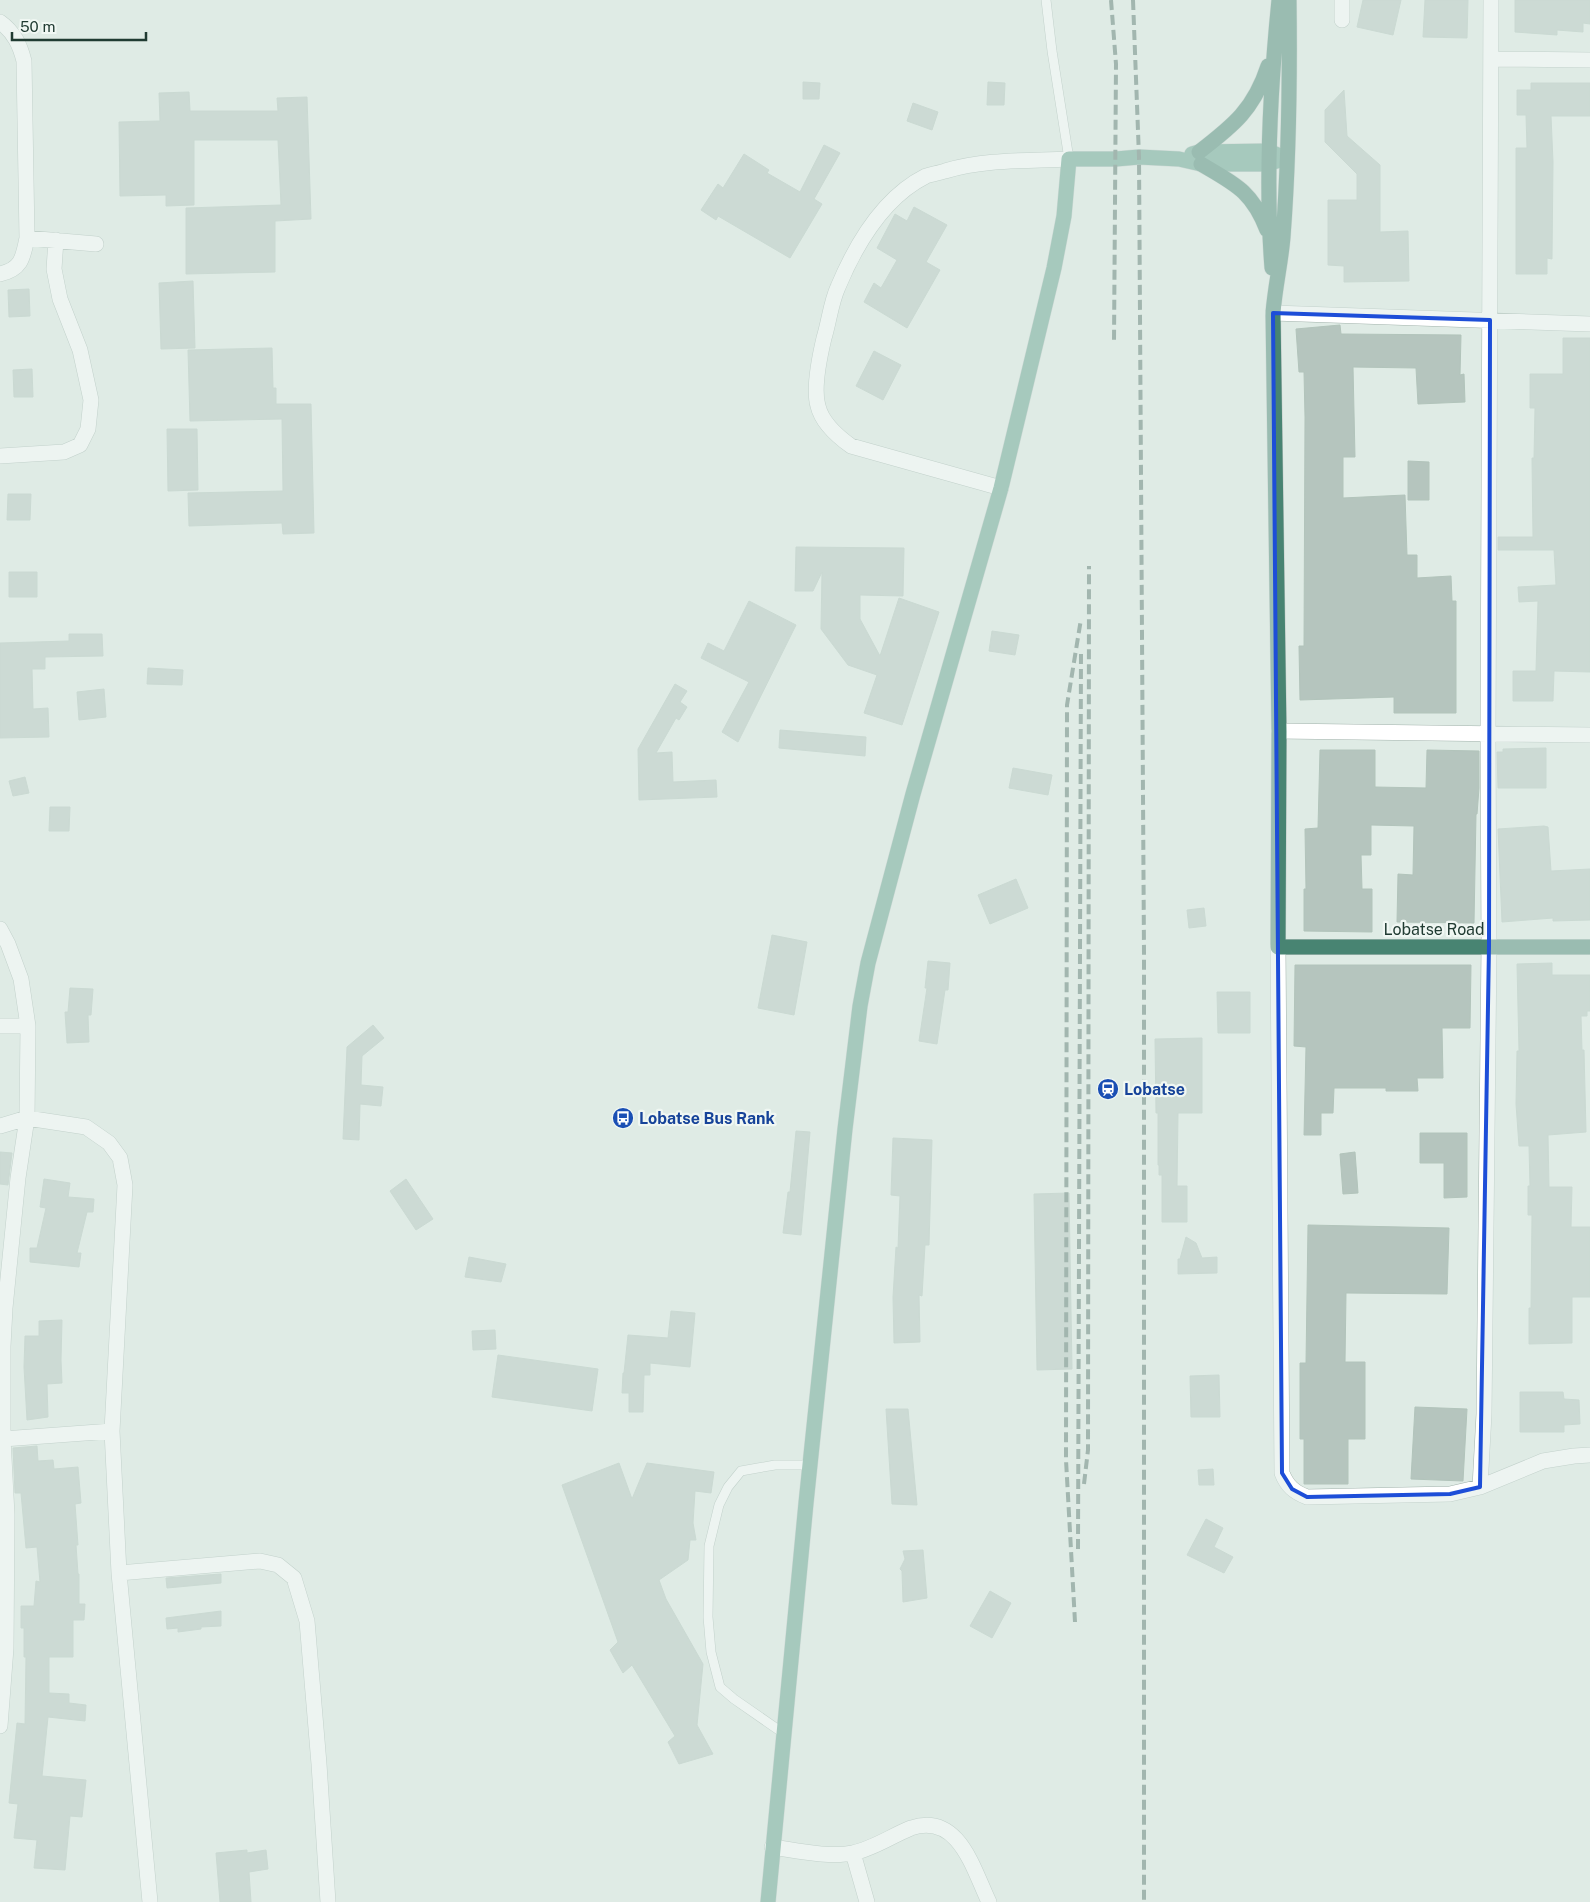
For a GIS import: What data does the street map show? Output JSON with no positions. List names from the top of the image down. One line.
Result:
{"streets":{"highway":["Lobatse Road"]},"places":{"station":["Lobatse"],"bus stop":["Lobatse Bus Rank"]},"scale_bar":"50 m"}
